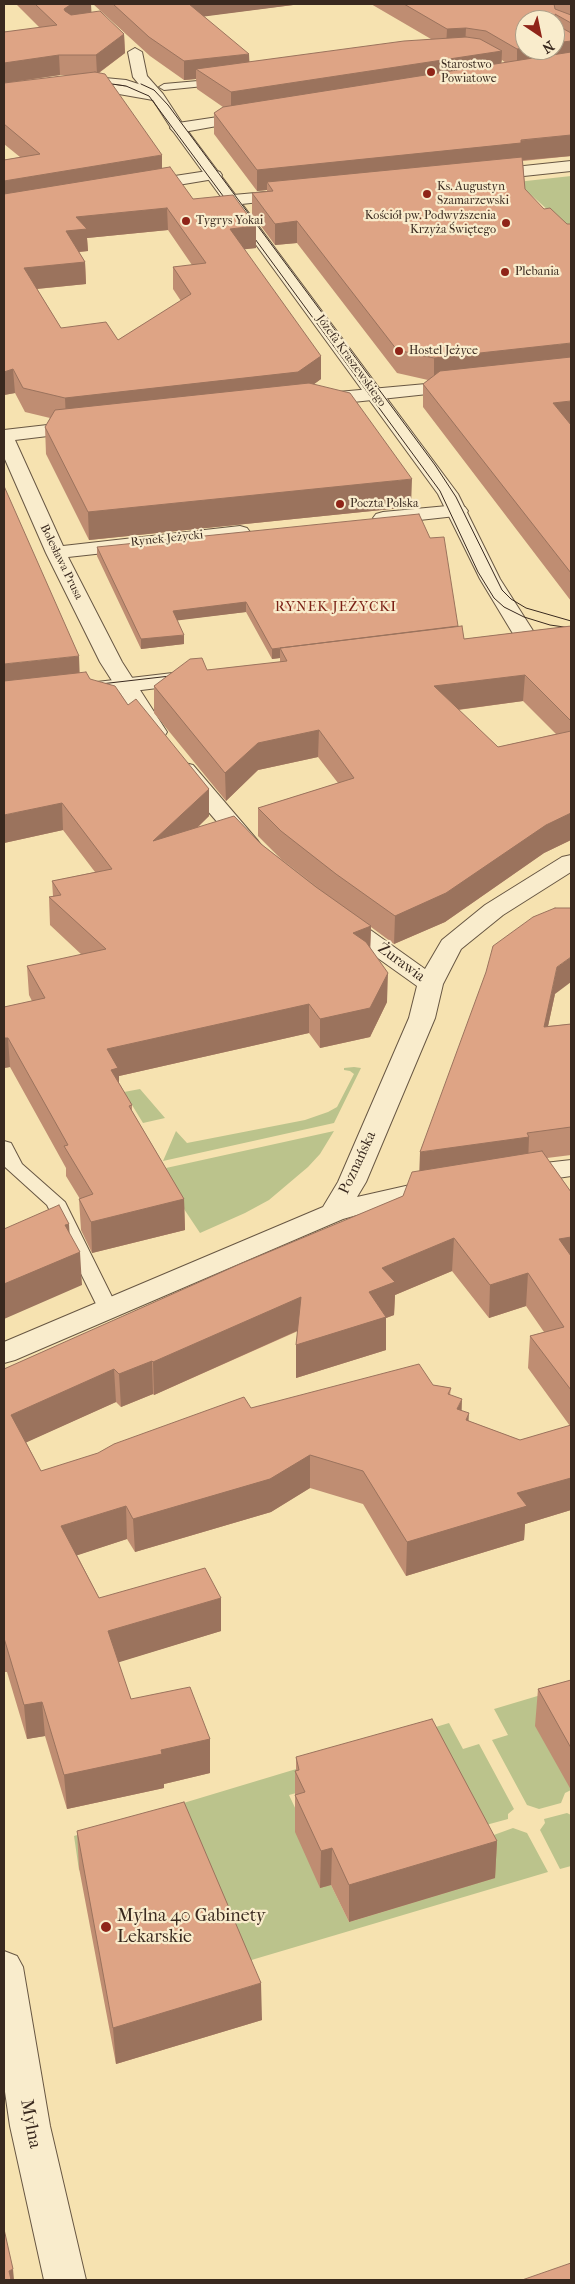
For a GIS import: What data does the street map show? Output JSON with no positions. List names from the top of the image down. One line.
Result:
{"streets":{"street":["Józefa Kraszewskiego","Rynek Jeżycki","Bolesława Prusa","Żurawia","Poznańska","Mylna"]},"crossings":[["Rynek Jeżycki","Bolesława Prusa"],["Żurawia","Poznańska"]],"districts":["RYNEK JEŻYCKI"],"places":["Starostwo Powiatowe","Ks. Augustyn Szamarzewski","Tygrys Yokai","Kościół pw. Podwyższenia Krzyża Świętego","Plebania","Hostel Jeżyce","Poczta Polska","Mylna 40 Gabinety Lekarskie"],"north":"bottom right"}
